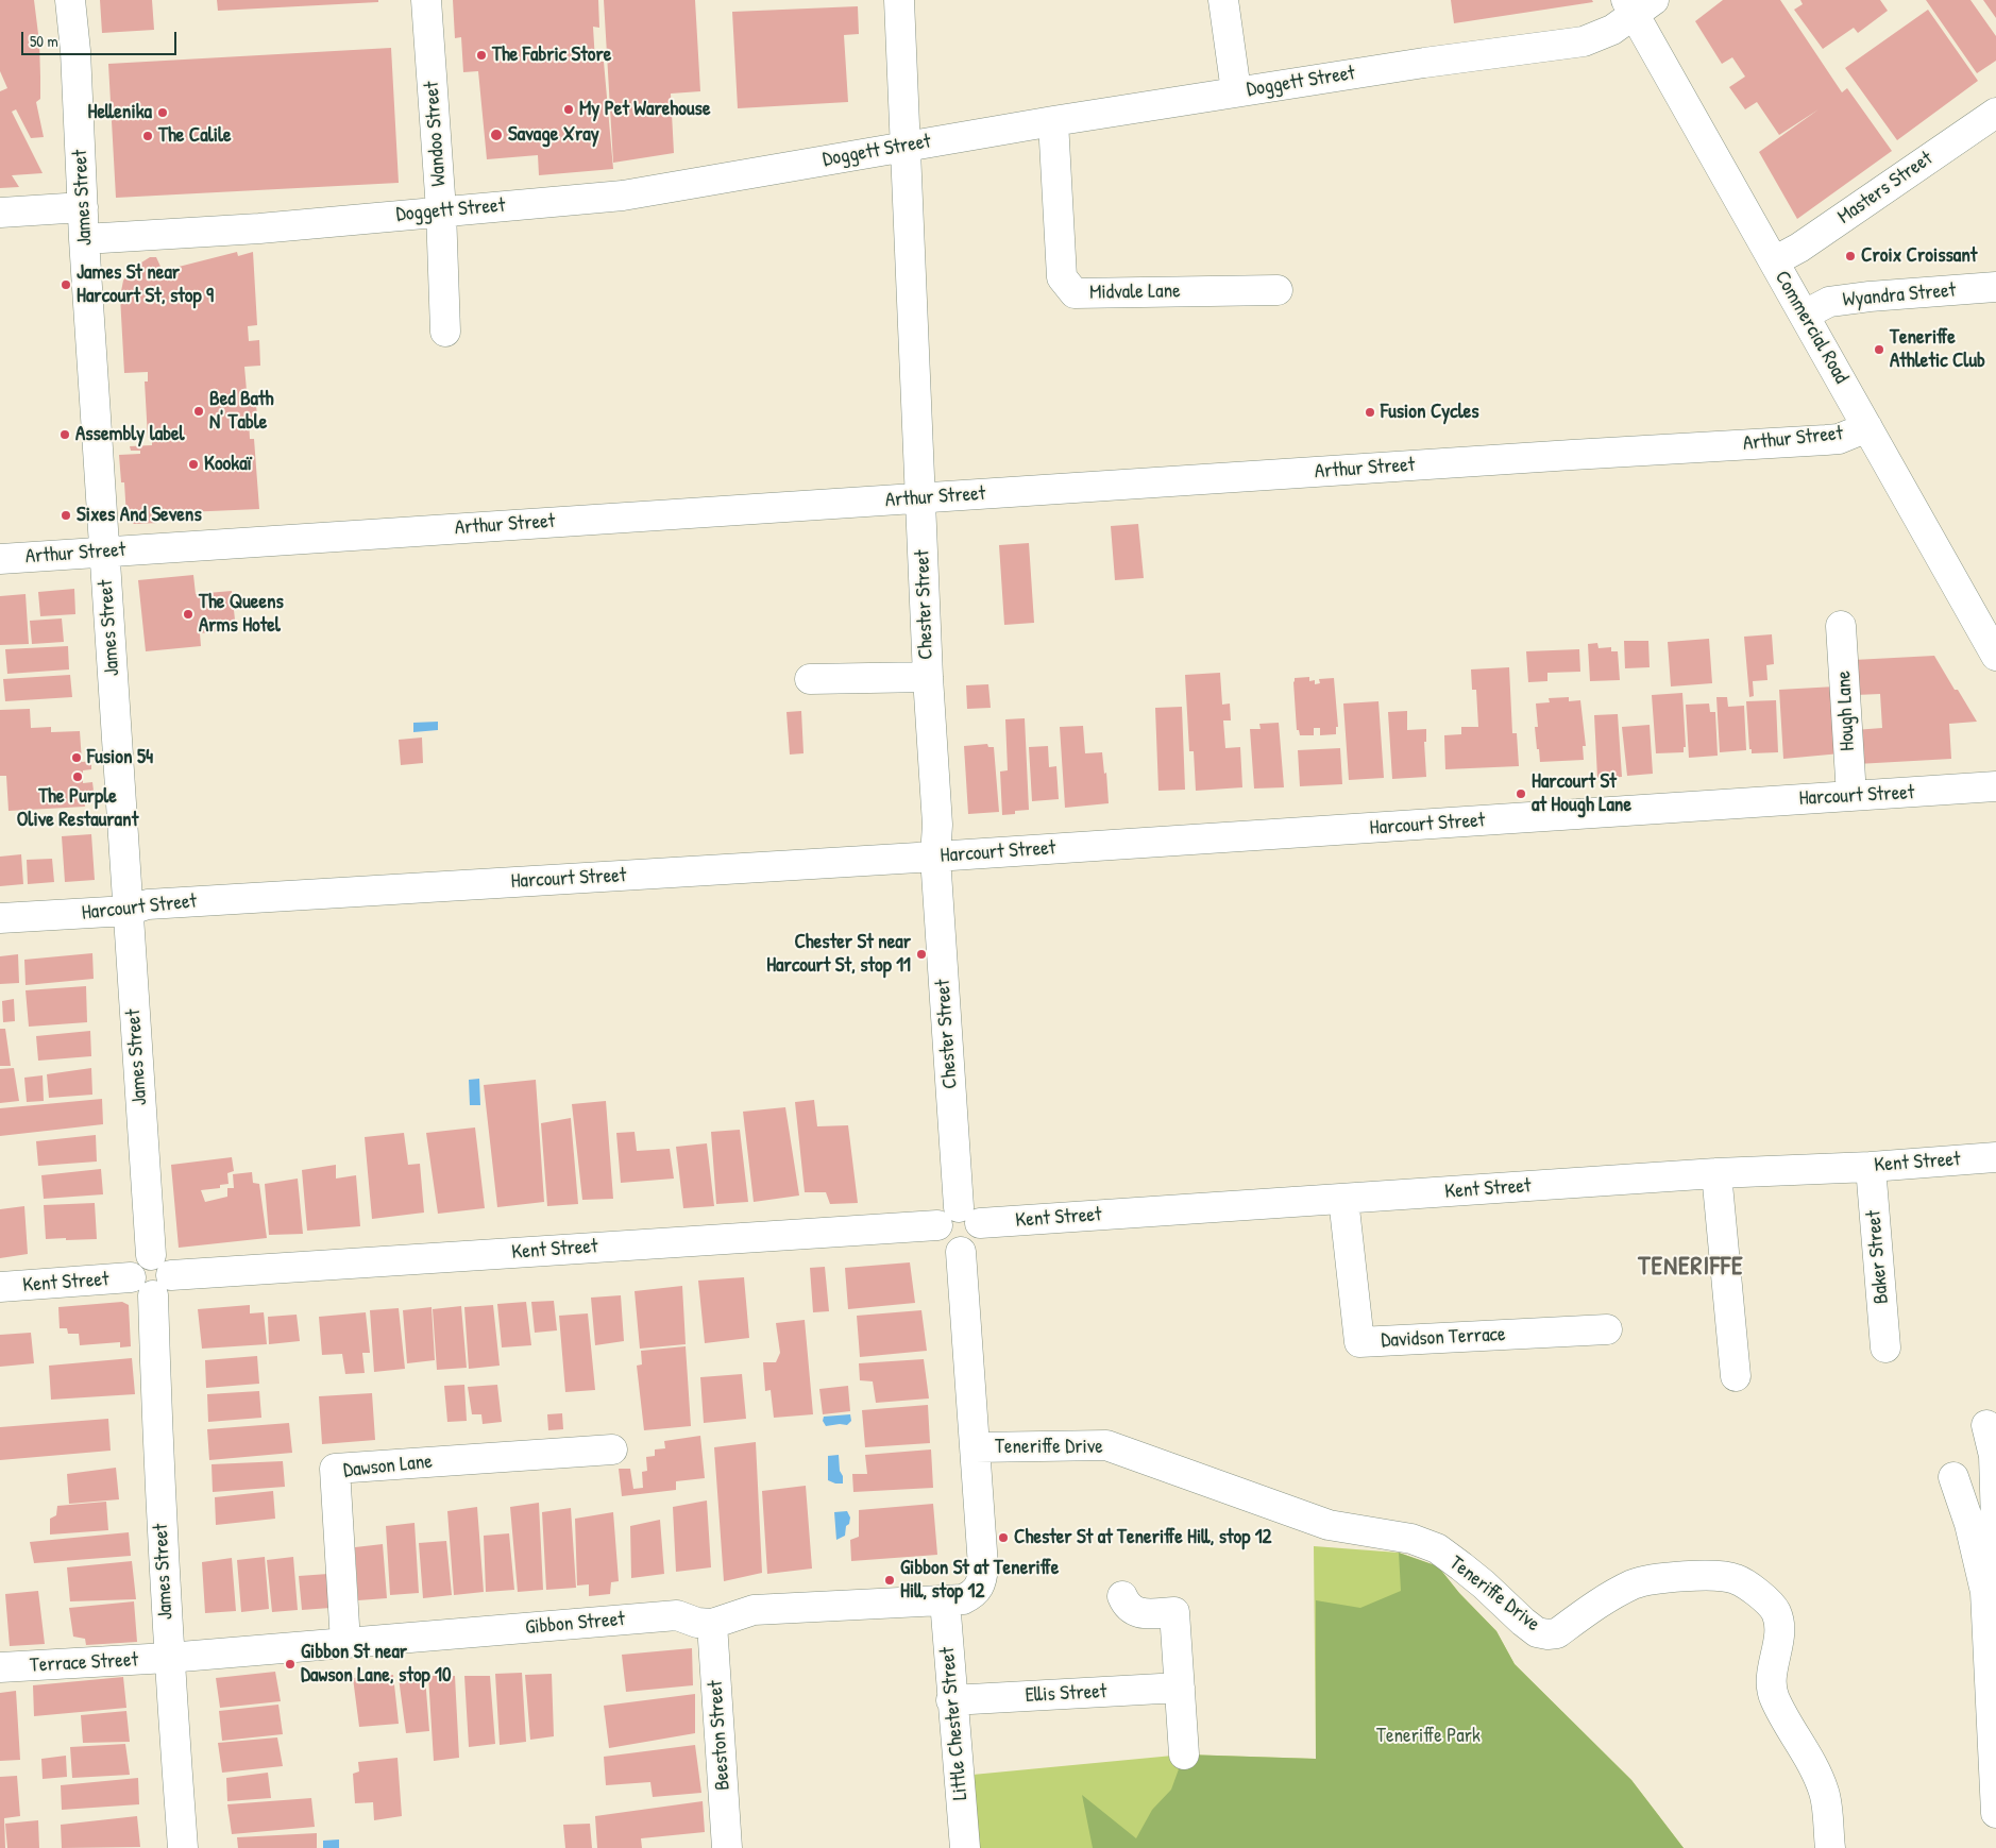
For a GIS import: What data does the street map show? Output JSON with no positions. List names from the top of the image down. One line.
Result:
{"streets":{"street":["Doggett Street","Wandoo Street","Masters Street","James Street","Midvale Lane","Wyandra Street","Commercial Road","Arthur Street","Chester Street","Hough Lane","Harcourt Street","Kent Street","Baker Street","Davidson Terrace","Teneriffe Drive","Dawson Lane","Gibbon Street","Terrace Street","Ellis Street","Little Chester Street","Beeston Street"]},"crossings":[["Doggett Street","Wandoo Street"],["Doggett Street","James Street"],["Doggett Street","Midvale Lane"],["Doggett Street","Commercial Road"],["Doggett Street","Chester Street"],["Masters Street","Commercial Road"],["James Street","Arthur Street"],["James Street","Harcourt Street"],["James Street","Kent Street"],["James Street","Gibbon Street"],["James Street","Terrace Street"],["Wyandra Street","Commercial Road"],["Commercial Road","Arthur Street"],["Arthur Street","Chester Street"],["Chester Street","Harcourt Street"],["Chester Street","Kent Street"],["Hough Lane","Harcourt Street"],["Kent Street","Baker Street"],["Kent Street","Davidson Terrace"],["Teneriffe Drive","Gibbon Street"],["Dawson Lane","Gibbon Street"],["Gibbon Street","Terrace Street"],["Gibbon Street","Little Chester Street"],["Gibbon Street","Beeston Street"],["Ellis Street","Little Chester Street"]],"districts":["TENERIFFE"],"parks":["Teneriffe Park"],"places":["The Fabric Store","My Pet Warehouse","Hellenika","Savage Xray","The Calile","Croix Croissant","James St near Harcourt St, stop 9","Teneriffe Athletic Club","Bed Bath N' Table","Fusion Cycles","Assembly label","Kookaï","Sixes And Sevens","The Queens Arms Hotel","Fusion 54","The Purple Olive Restaurant","Harcourt St at Hough Lane","Chester St near Harcourt St, stop 11","Chester St at Teneriffe Hill, stop 12","Gibbon St at Teneriffe Hill, stop 12","Gibbon St near Dawson Lane, stop 10"],"scale_bar":"50 m"}
